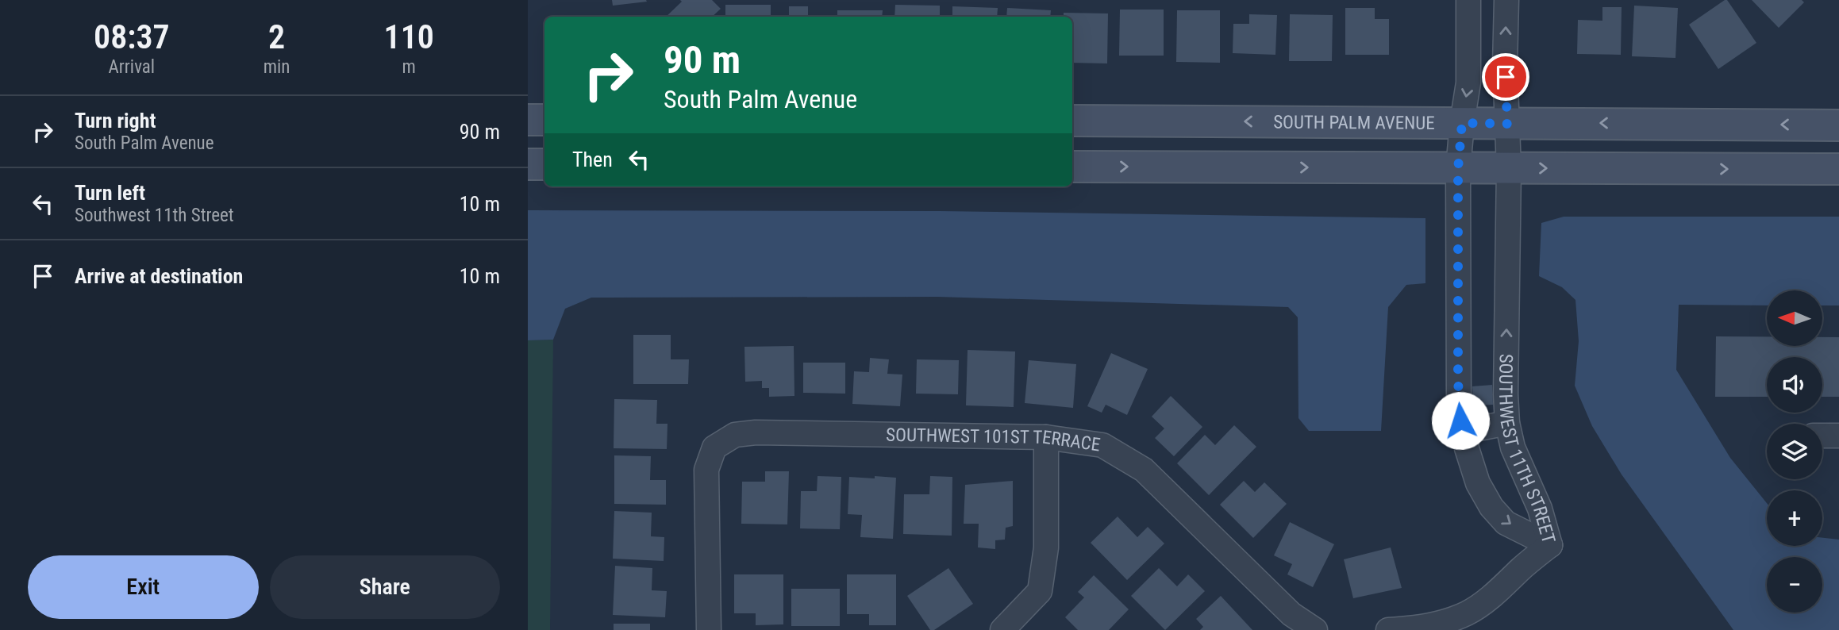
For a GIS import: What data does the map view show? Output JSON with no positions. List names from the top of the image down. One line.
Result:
{"streets":{"main road":["SOUTH PALM AVENUE"],"street":["SOUTHWEST 101ST TERRACE","SOUTHWEST 11TH STREET"]},"crossings":[["SOUTH PALM AVENUE","SOUTHWEST 11TH STREET"]],"north":"left","page":{"eta":["08:37","Arrival","2","min","110","m"],"turn":["90 m","South Palm Avenue"],"list":[{"name":"Turn right","note":"South Palm Avenue","value":"90 m"},{"name":"Turn left","note":"Southwest 11th Street","value":"10 m"},{"name":"Arrive at destination","value":"10 m"}],"then":"Then","map_buttons":["+","−"],"buttons":["Exit","Share"]}}
